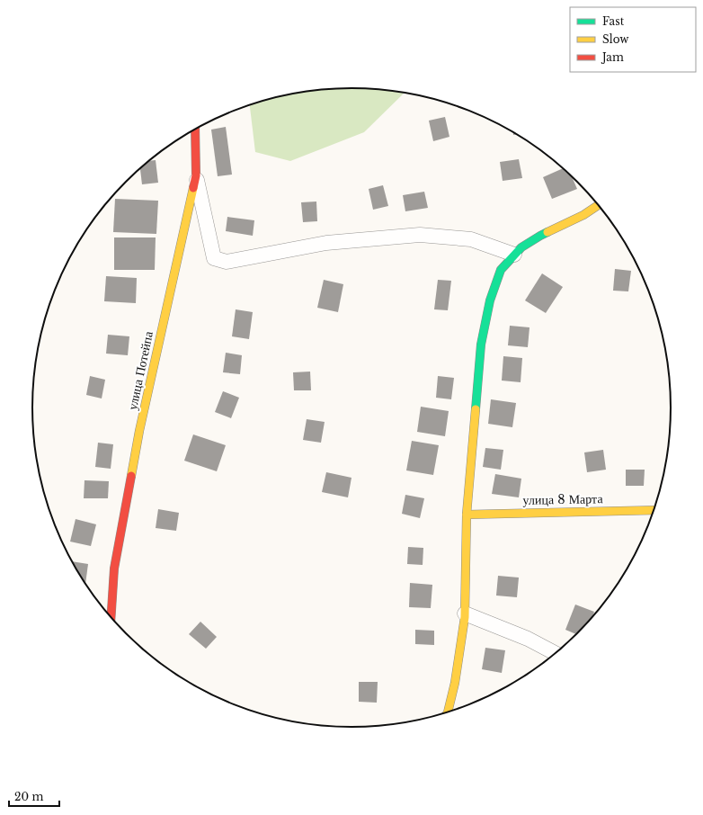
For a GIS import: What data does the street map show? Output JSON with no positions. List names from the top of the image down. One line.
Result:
{"streets":{"street":["улица Потейпа","улица 8 Марта"]},"legend":["Fast","Slow","Jam"],"scale_bar":"20 m"}
